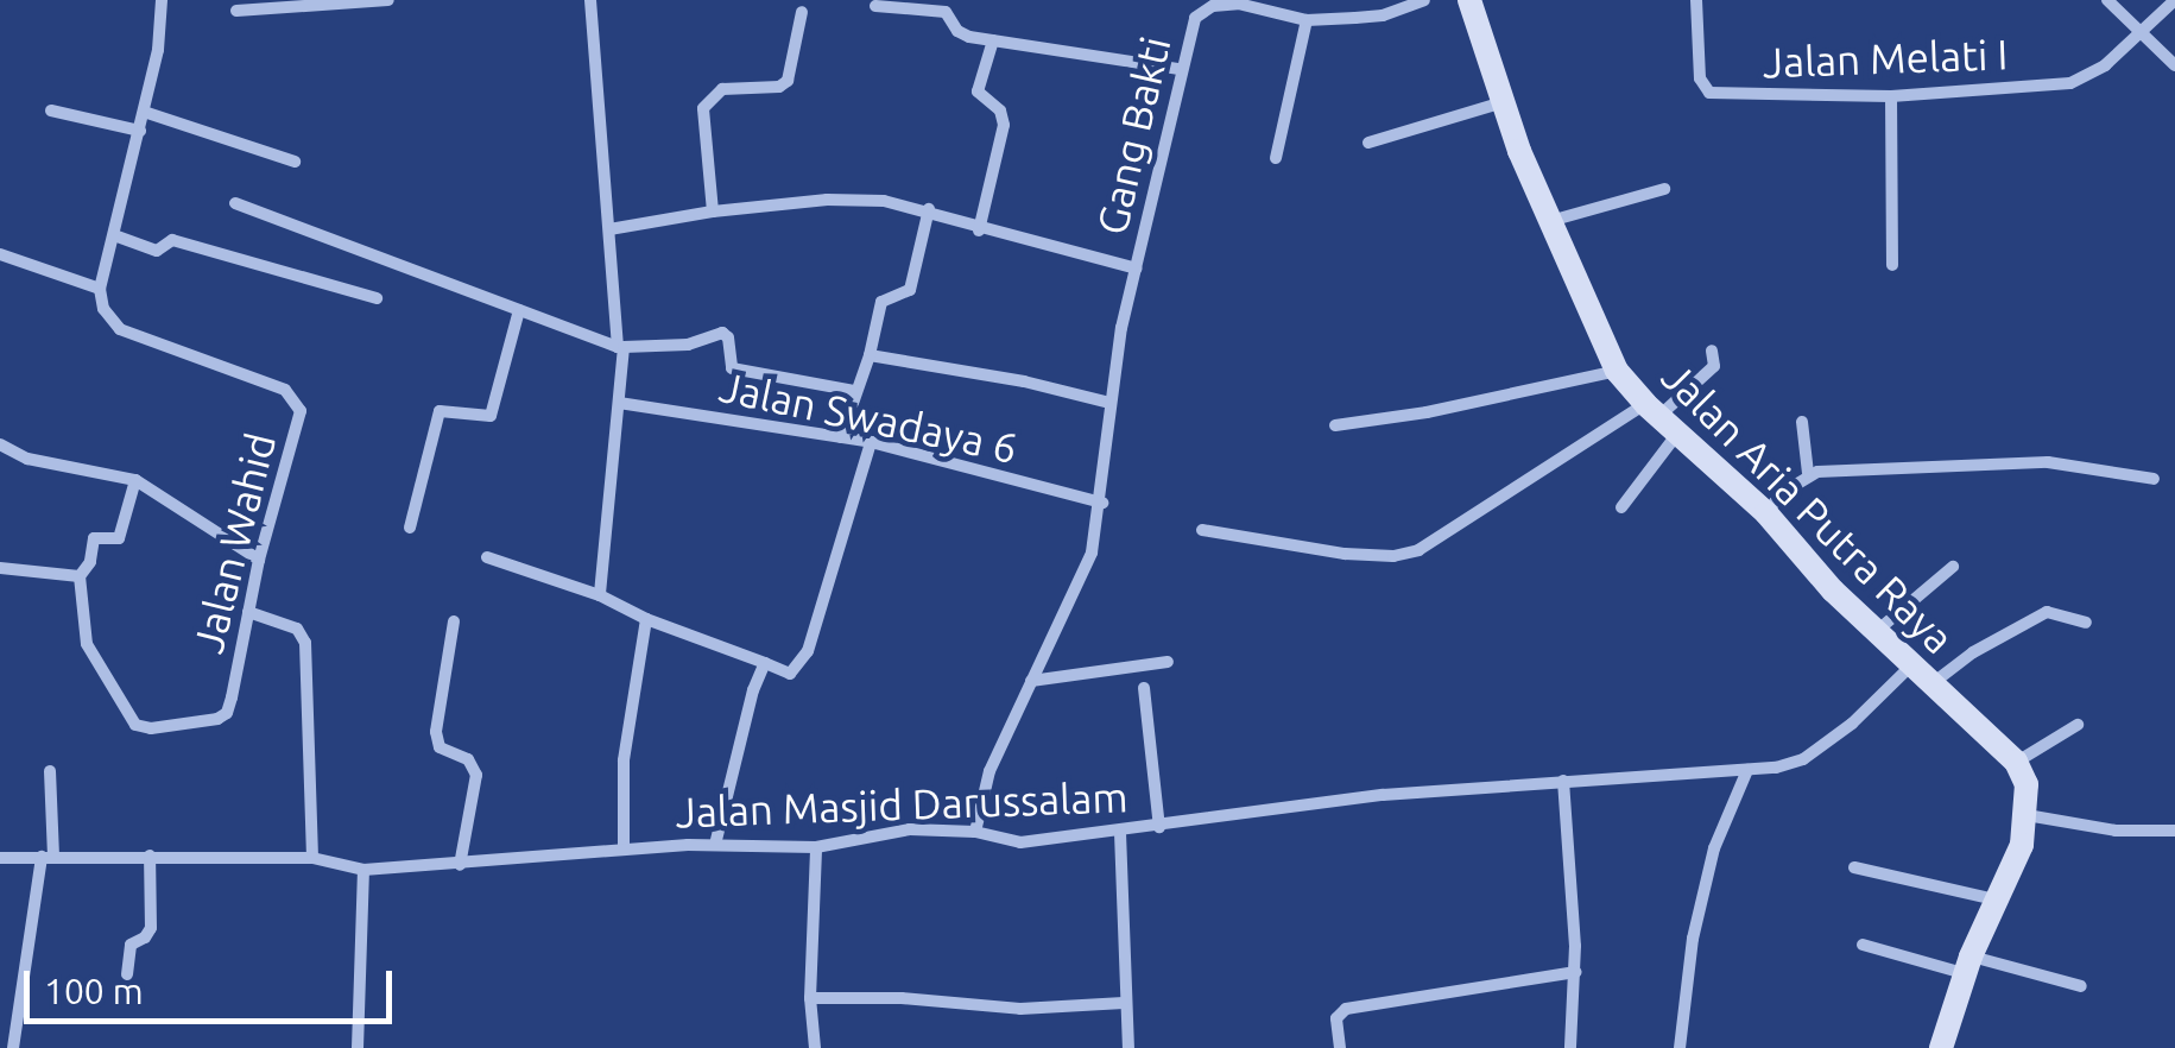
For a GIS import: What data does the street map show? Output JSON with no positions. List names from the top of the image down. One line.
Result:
{"streets":{"main road":["Jalan Aria Putra Raya"],"street":["Jalan Melati I","Gang Bakti","Jalan Swadaya 6","Jalan Wahid","Jalan Masjid Darussalam"]},"crossings":[["Gang Bakti","Jalan Swadaya 6"],["Gang Bakti","Jalan Masjid Darussalam"],["Jalan Aria Putra Raya","Jalan Masjid Darussalam"]],"scale_bar":"100 m"}
